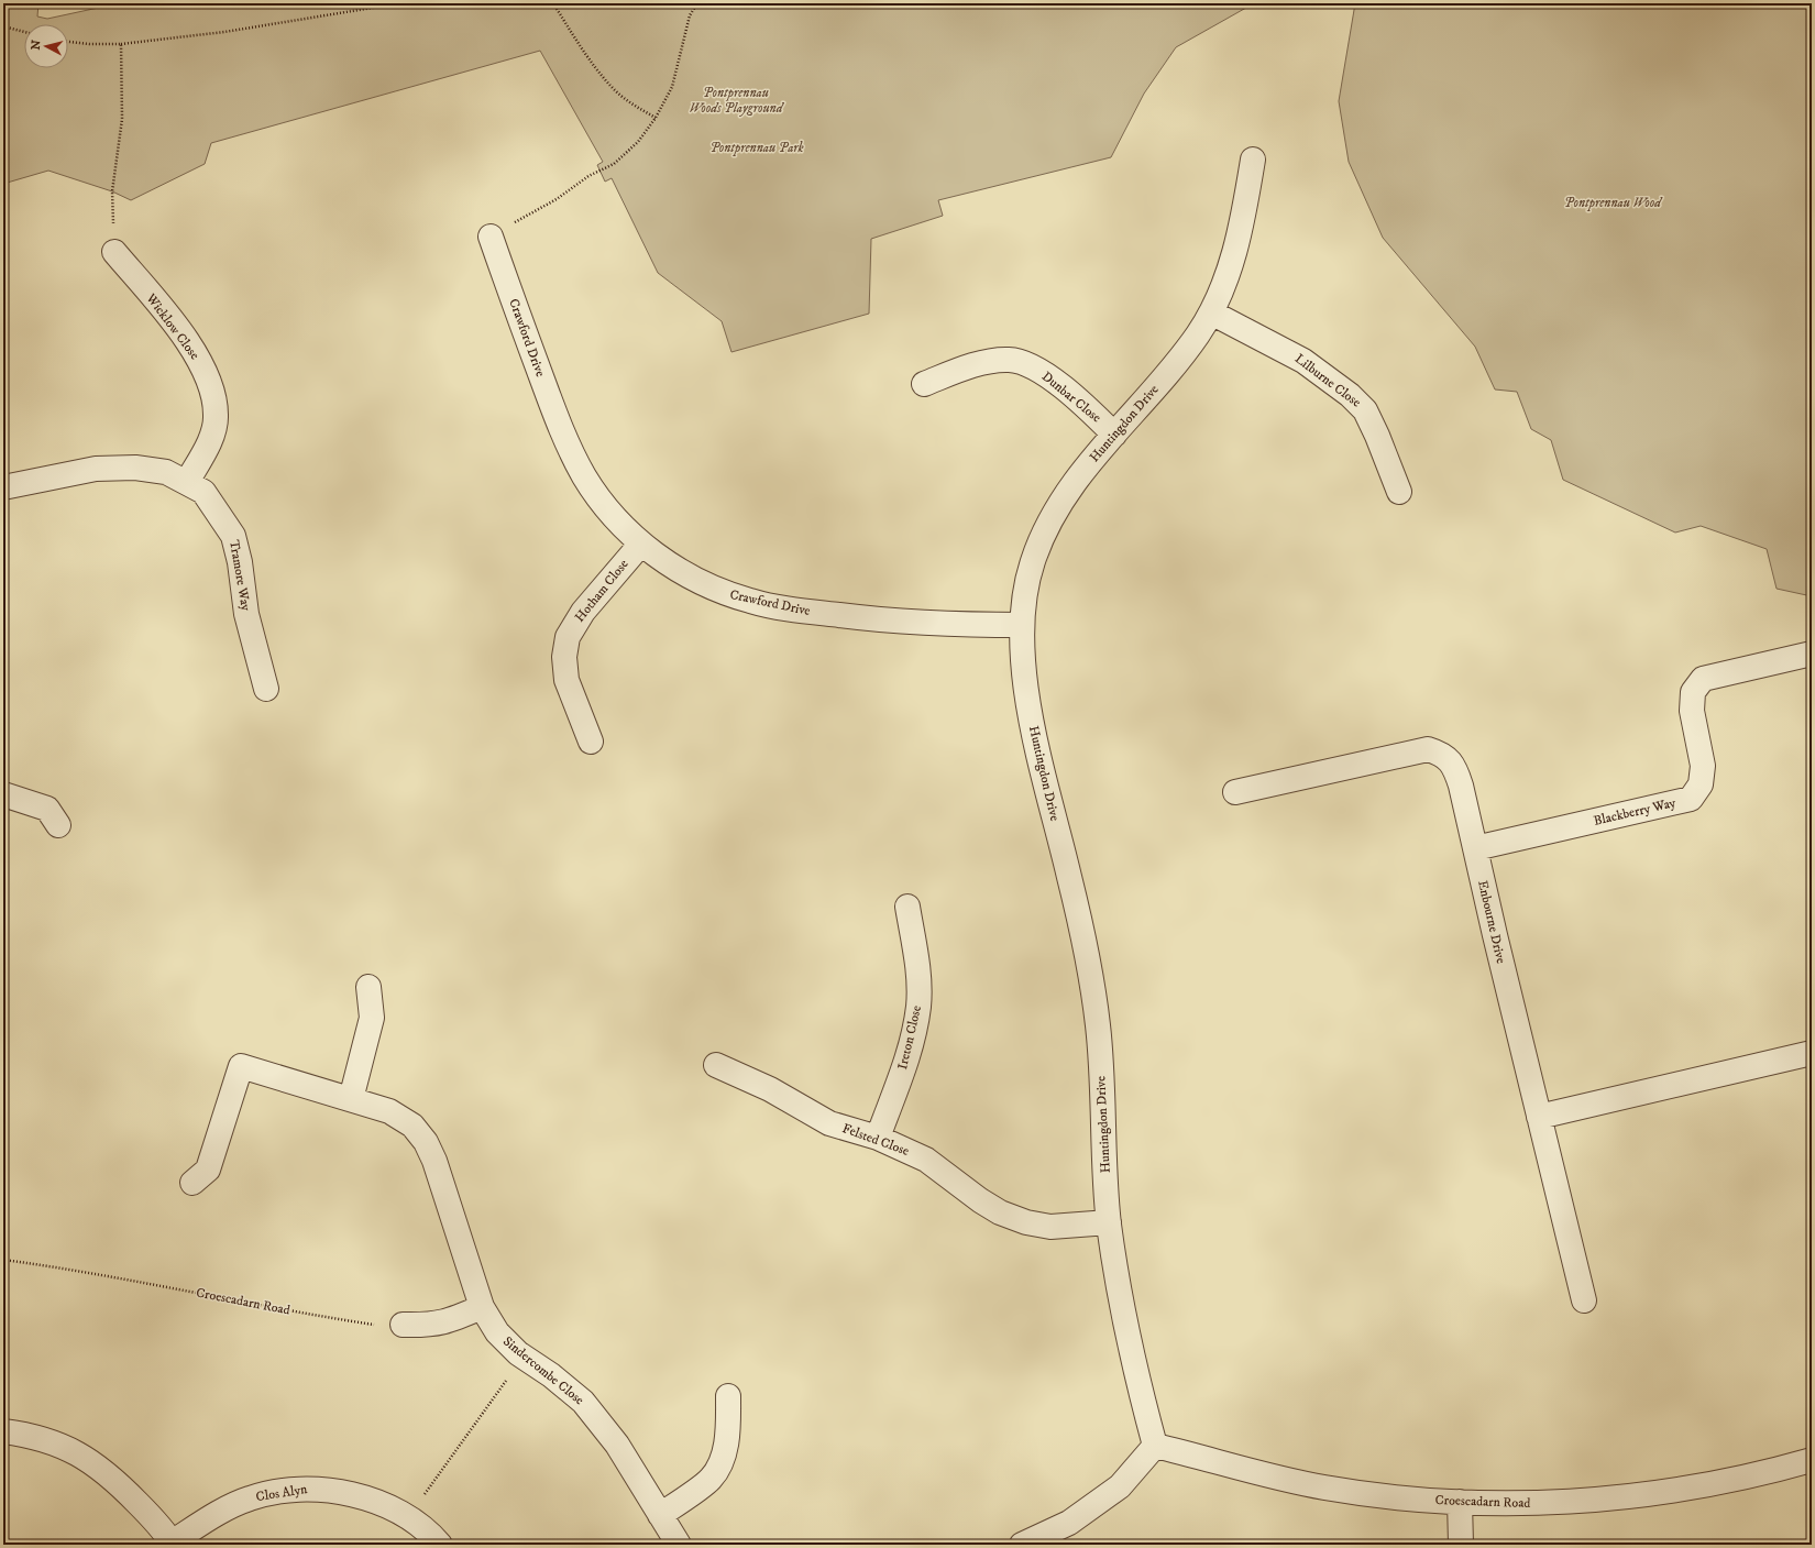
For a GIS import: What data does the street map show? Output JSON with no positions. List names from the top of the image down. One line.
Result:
{"streets":{"street":["Wicklow Close","Crawford Drive","Lilburne Close","Dunbar Close","Huntingdon Drive","Tramore Way","Hotham Close","Blackberry Way","Enbourne Drive","Ireton Close","Felsted Close","Croescadarn Road","Sindercombe Close","Clos Alyn"]},"crossings":[["Wicklow Close","Tramore Way"],["Crawford Drive","Huntingdon Drive"],["Crawford Drive","Hotham Close"],["Lilburne Close","Huntingdon Drive"],["Dunbar Close","Huntingdon Drive"],["Huntingdon Drive","Felsted Close"],["Huntingdon Drive","Croescadarn Road"],["Blackberry Way","Enbourne Drive"],["Ireton Close","Felsted Close"]],"parks":["Pontprennau Woods Playground","Pontprennau Park","Pontprennau Wood"],"north":"left"}
